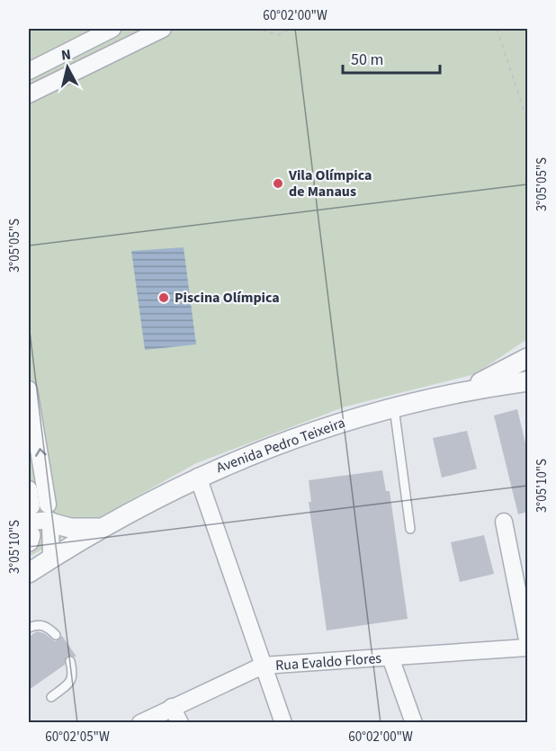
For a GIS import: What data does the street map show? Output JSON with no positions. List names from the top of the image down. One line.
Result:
{"streets":{"street":["Avenida Pedro Teixeira","Rua Evaldo Flores"]},"places":["Vila Olímpica de Manaus","Piscina Olímpica"],"scale_bar":"50 m","north":"top","coordinates":["60°02'00\"W","3°05'05\"S","3°05'10\"S","60°02'05\"W"]}
